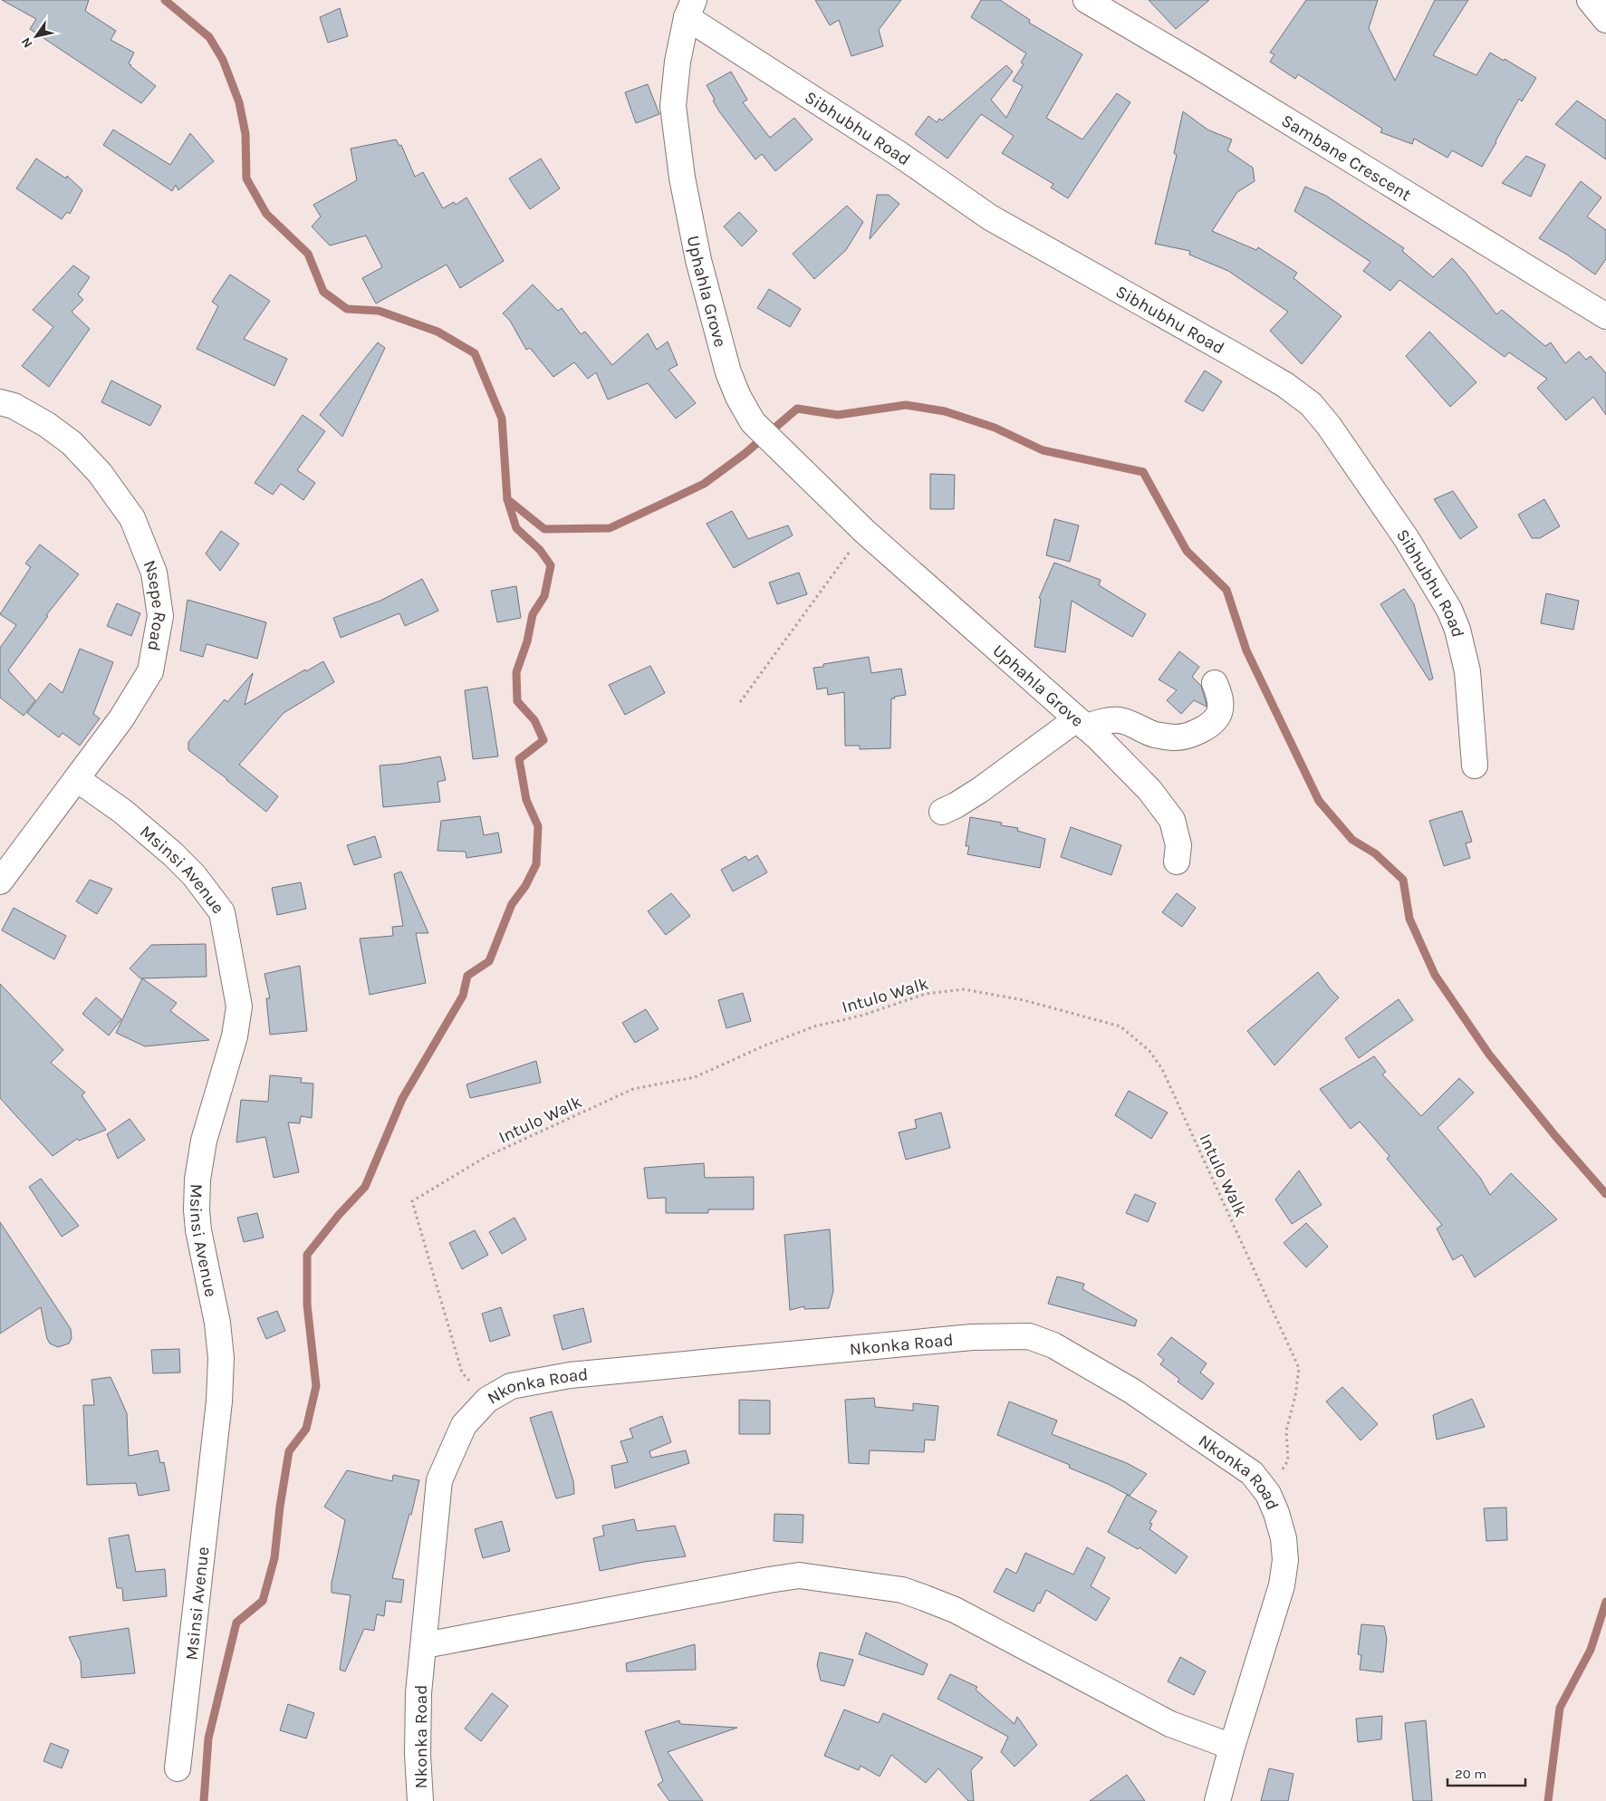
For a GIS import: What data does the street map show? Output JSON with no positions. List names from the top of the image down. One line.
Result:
{"streets":{"street":["Sibhubhu Road","Sambane Crescent","Uphahla Grove","Nsepe Road","Msinsi Avenue","Nkonka Road"],"path":["Intulo Walk"]},"crossings":[["Sibhubhu Road","Uphahla Grove"],["Nsepe Road","Msinsi Avenue"],["Intulo Walk","Nkonka Road"]],"scale_bar":"20 m","north":"bottom left"}
